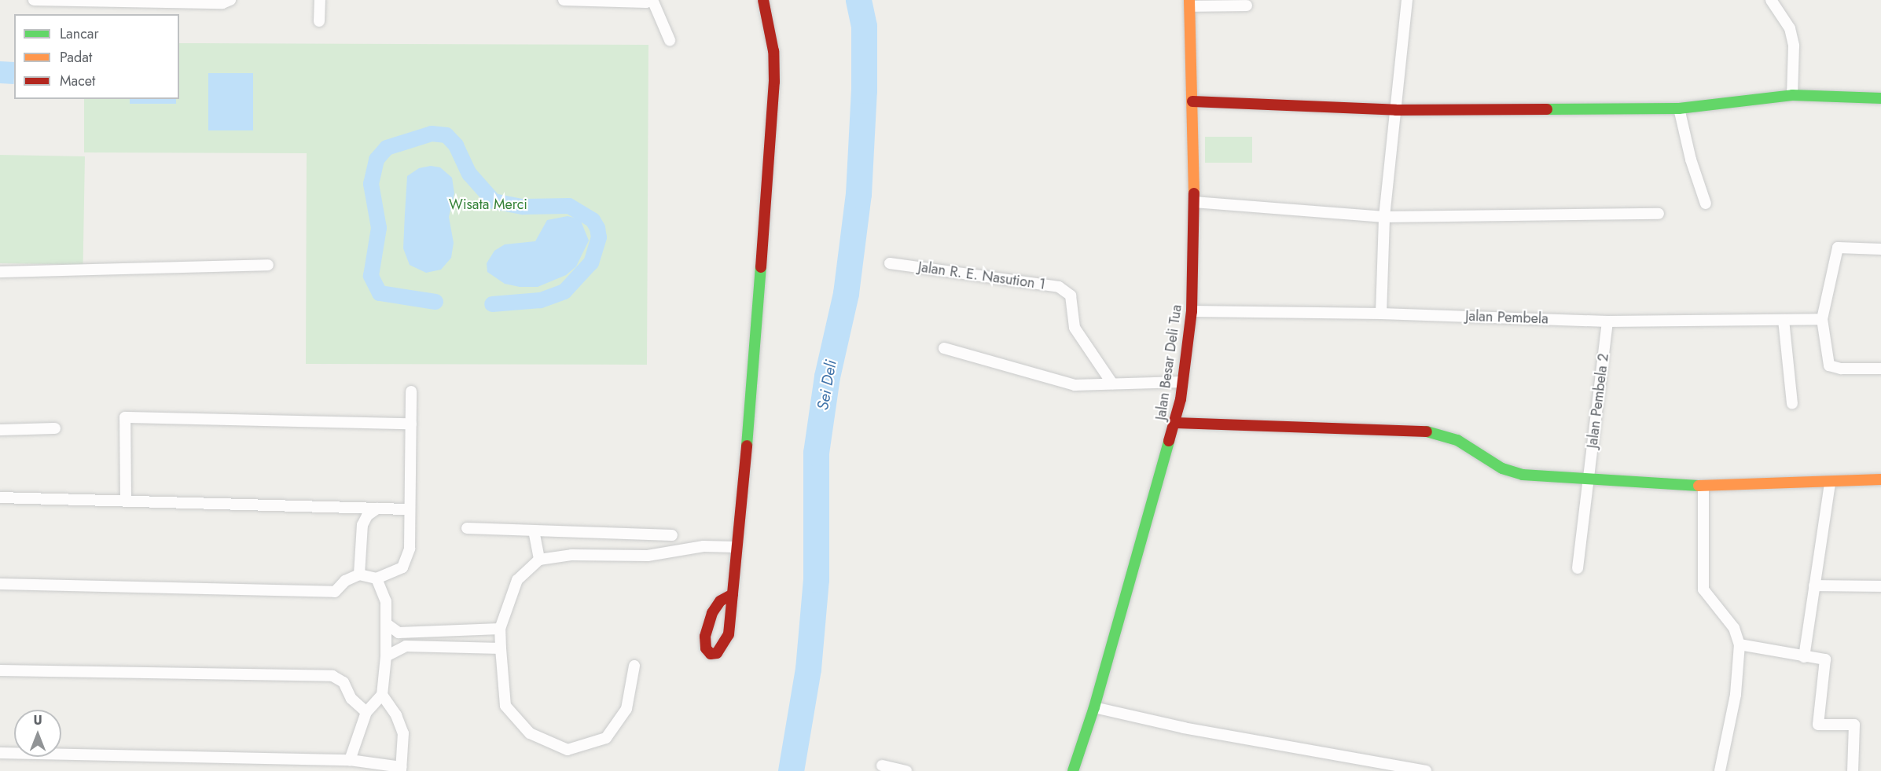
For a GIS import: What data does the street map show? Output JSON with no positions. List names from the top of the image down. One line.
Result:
{"streets":{"street":["Jalan R. E. Nasution 1","Jalan Pembela","Jalan Besar Deli Tua","Jalan Pembela 2"]},"crossings":[["Jalan Pembela","Jalan Besar Deli Tua"],["Jalan Pembela","Jalan Pembela 2"]],"water":["Sei Deli"],"parks":["Wisata Merci"],"legend":["Lancar","Padat","Macet"],"north":"top"}
